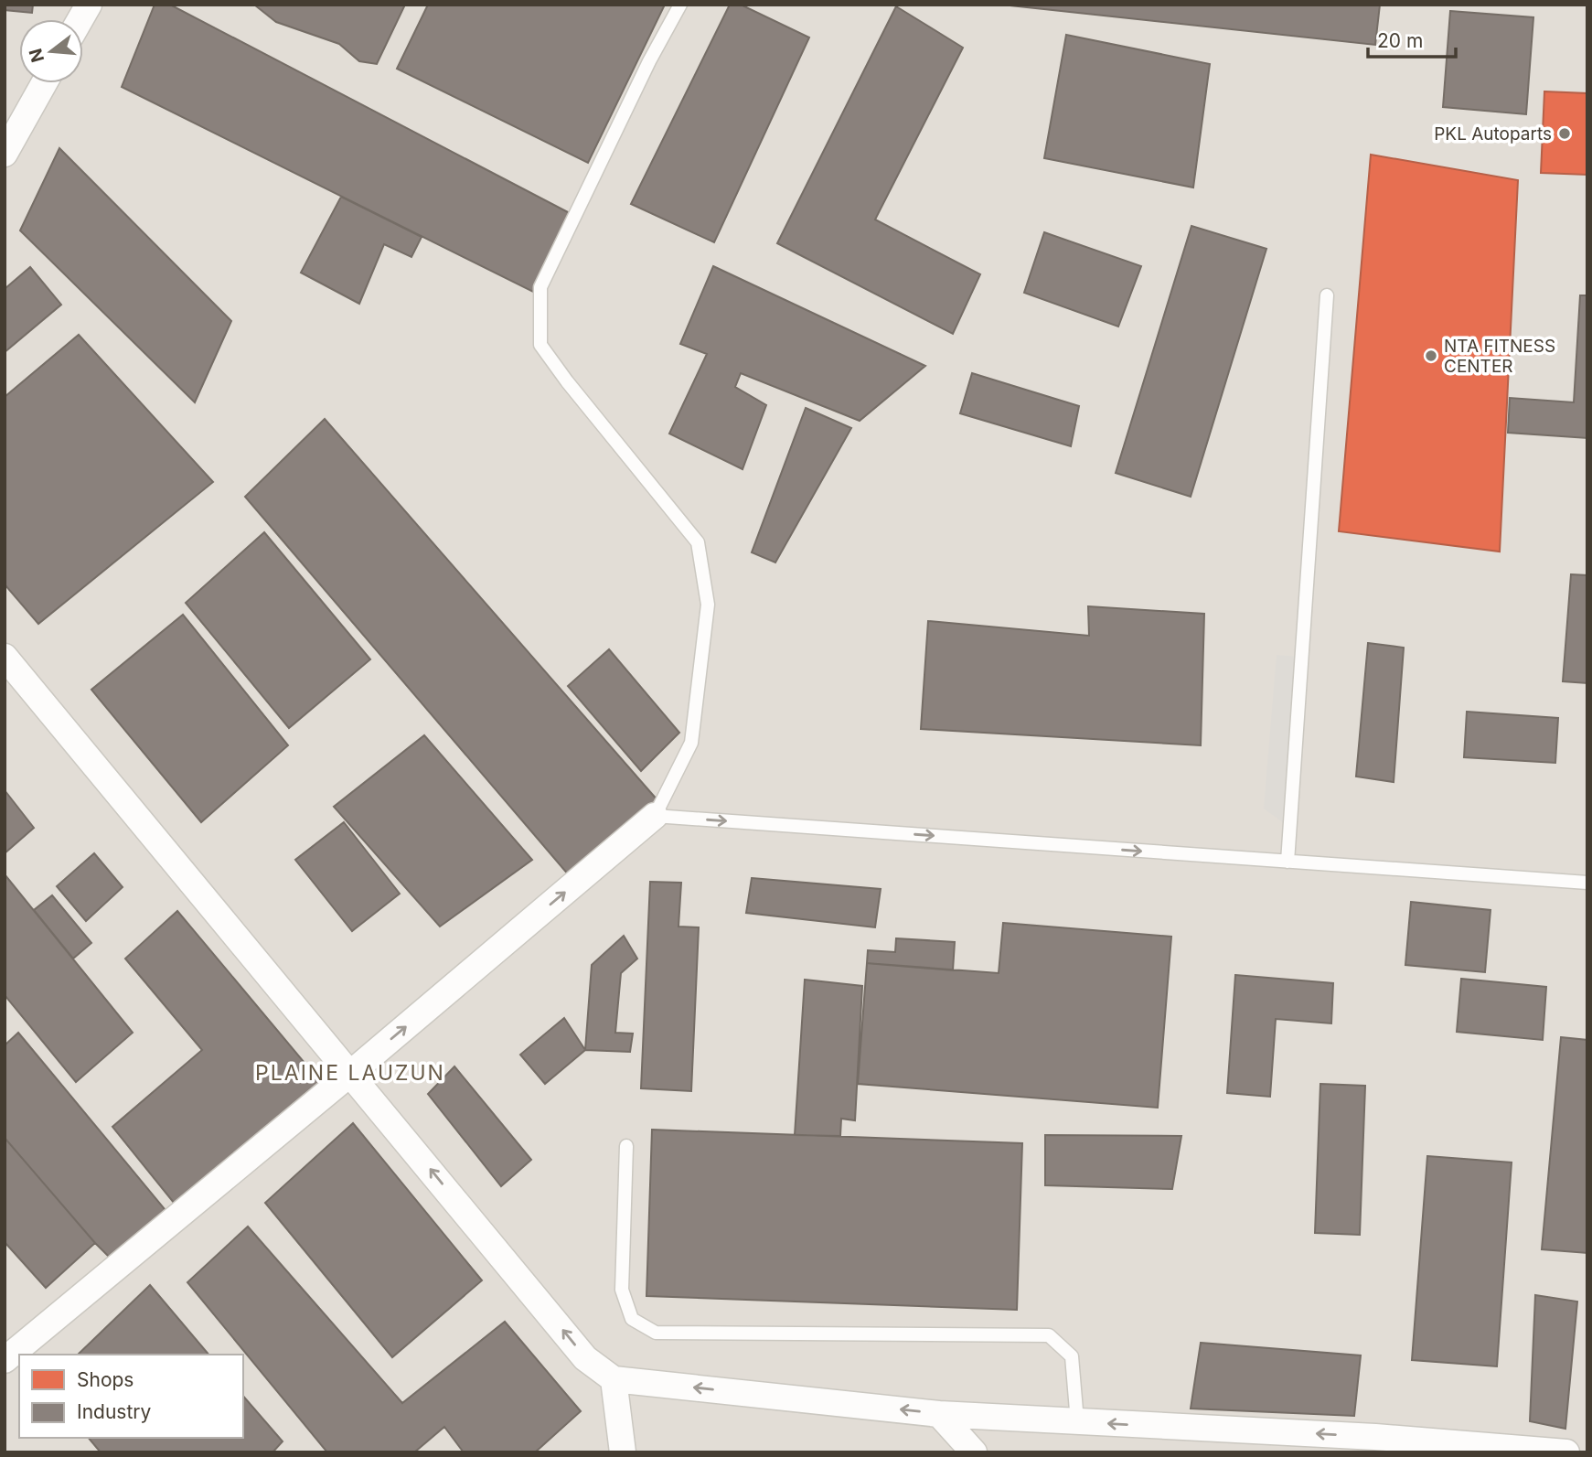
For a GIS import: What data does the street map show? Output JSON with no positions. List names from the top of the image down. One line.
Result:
{"districts":["PLAINE LAUZUN"],"places":["PKL Autoparts","NTA FITNESS CENTER"],"legend":["Shops","Industry"],"scale_bar":"20 m","north":"left"}
